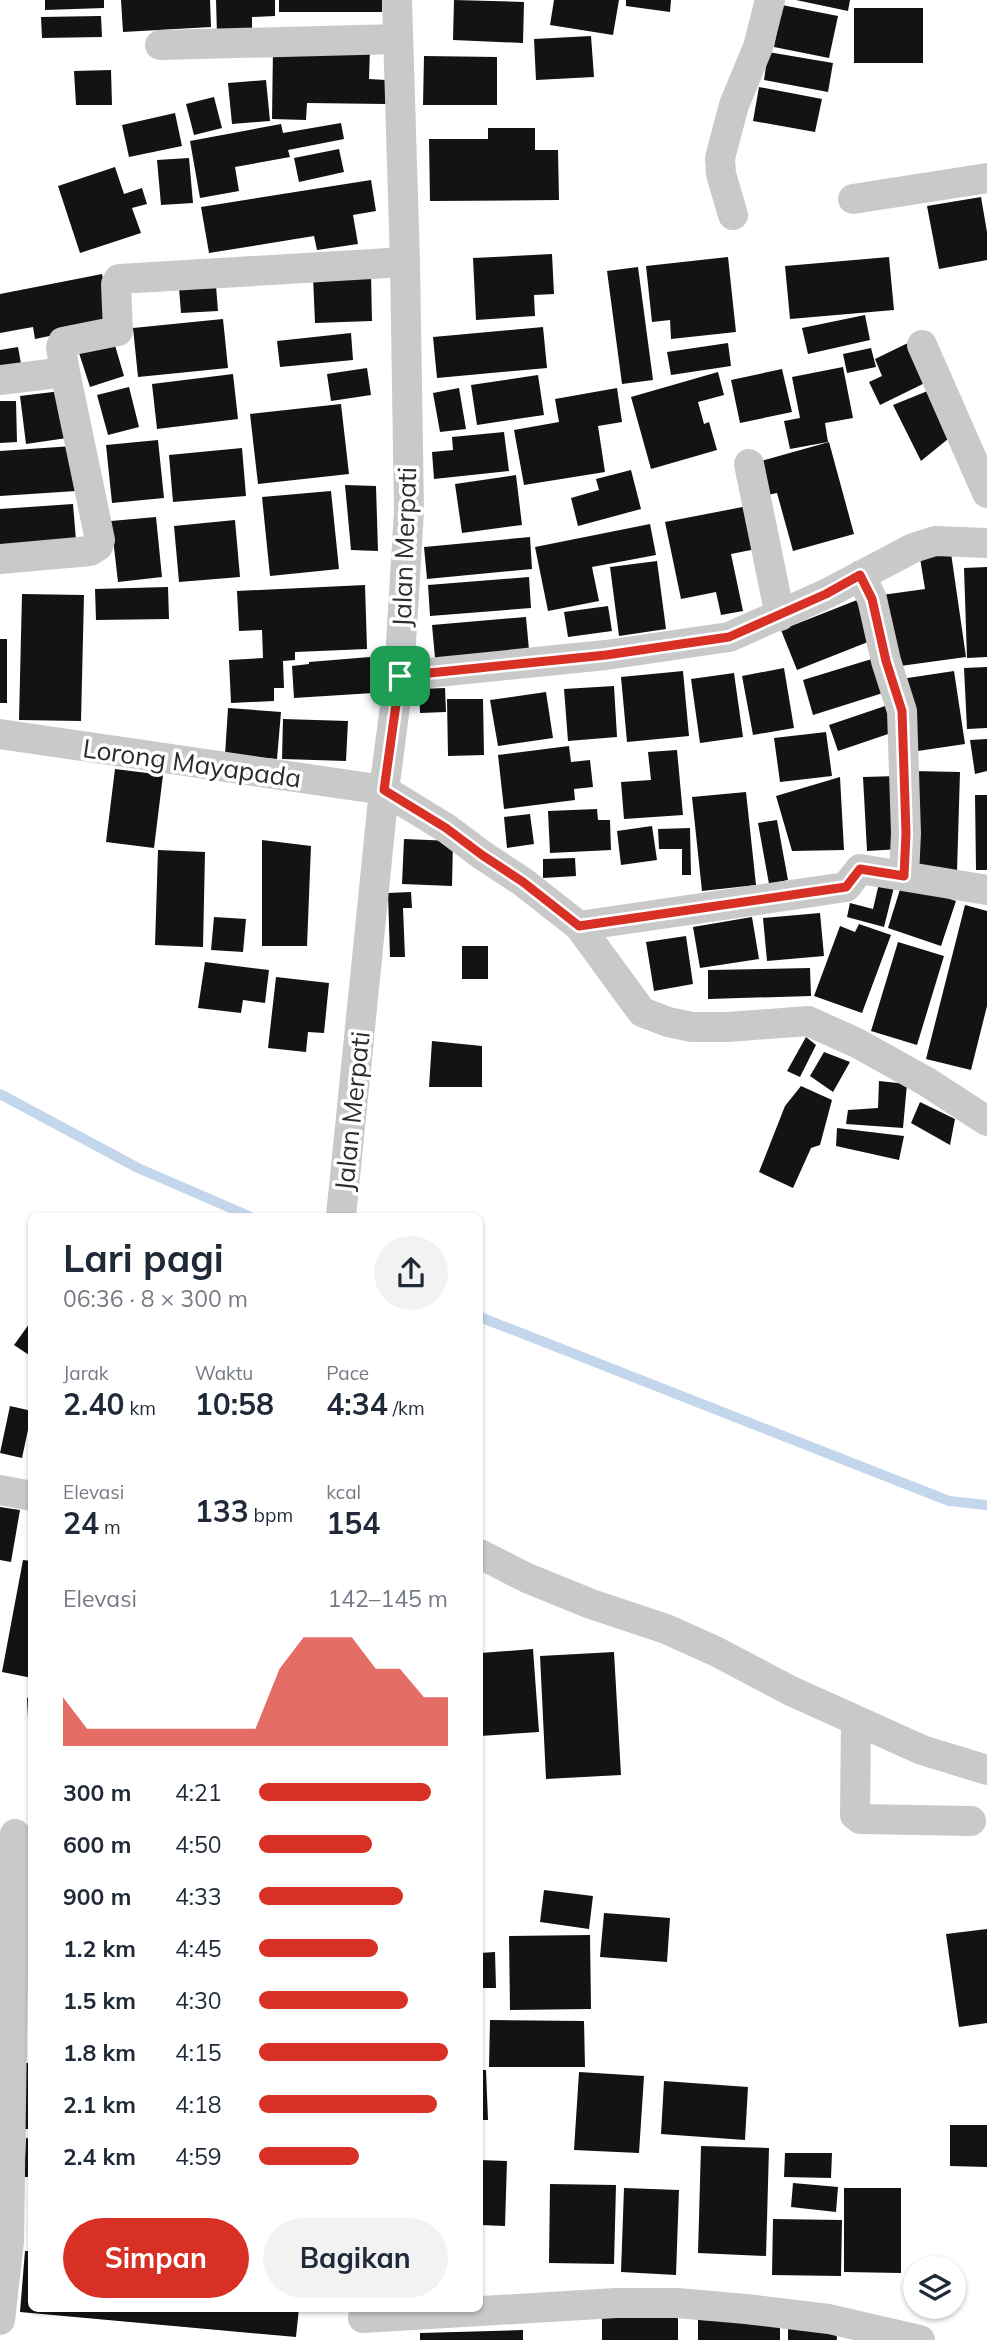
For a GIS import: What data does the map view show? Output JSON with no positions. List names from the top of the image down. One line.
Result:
{"streets":{"street":["Jalan Merpati","Lorong Mayapada"]},"crossings":[["Jalan Merpati","Lorong Mayapada"]],"page":{"heading":["Lari pagi","06:36 · 8 × 300 m"],"stats":[["Jarak","2.40 km"],["Waktu","10:58"],["Pace","4:34 /km"],["Elevasi","24 m"],["133 bpm"],["kcal","154"]],"chart":["Elevasi","142–145 m"],"list":[{"name":"300 m","note":"4:21"},{"name":"600 m","note":"4:50"},{"name":"900 m","note":"4:33"},{"name":"1.2 km","note":"4:45"},{"name":"1.5 km","note":"4:30"},{"name":"1.8 km","note":"4:15"},{"name":"2.1 km","note":"4:18"},{"name":"2.4 km","note":"4:59"}],"buttons":["Simpan","Bagikan"]}}
